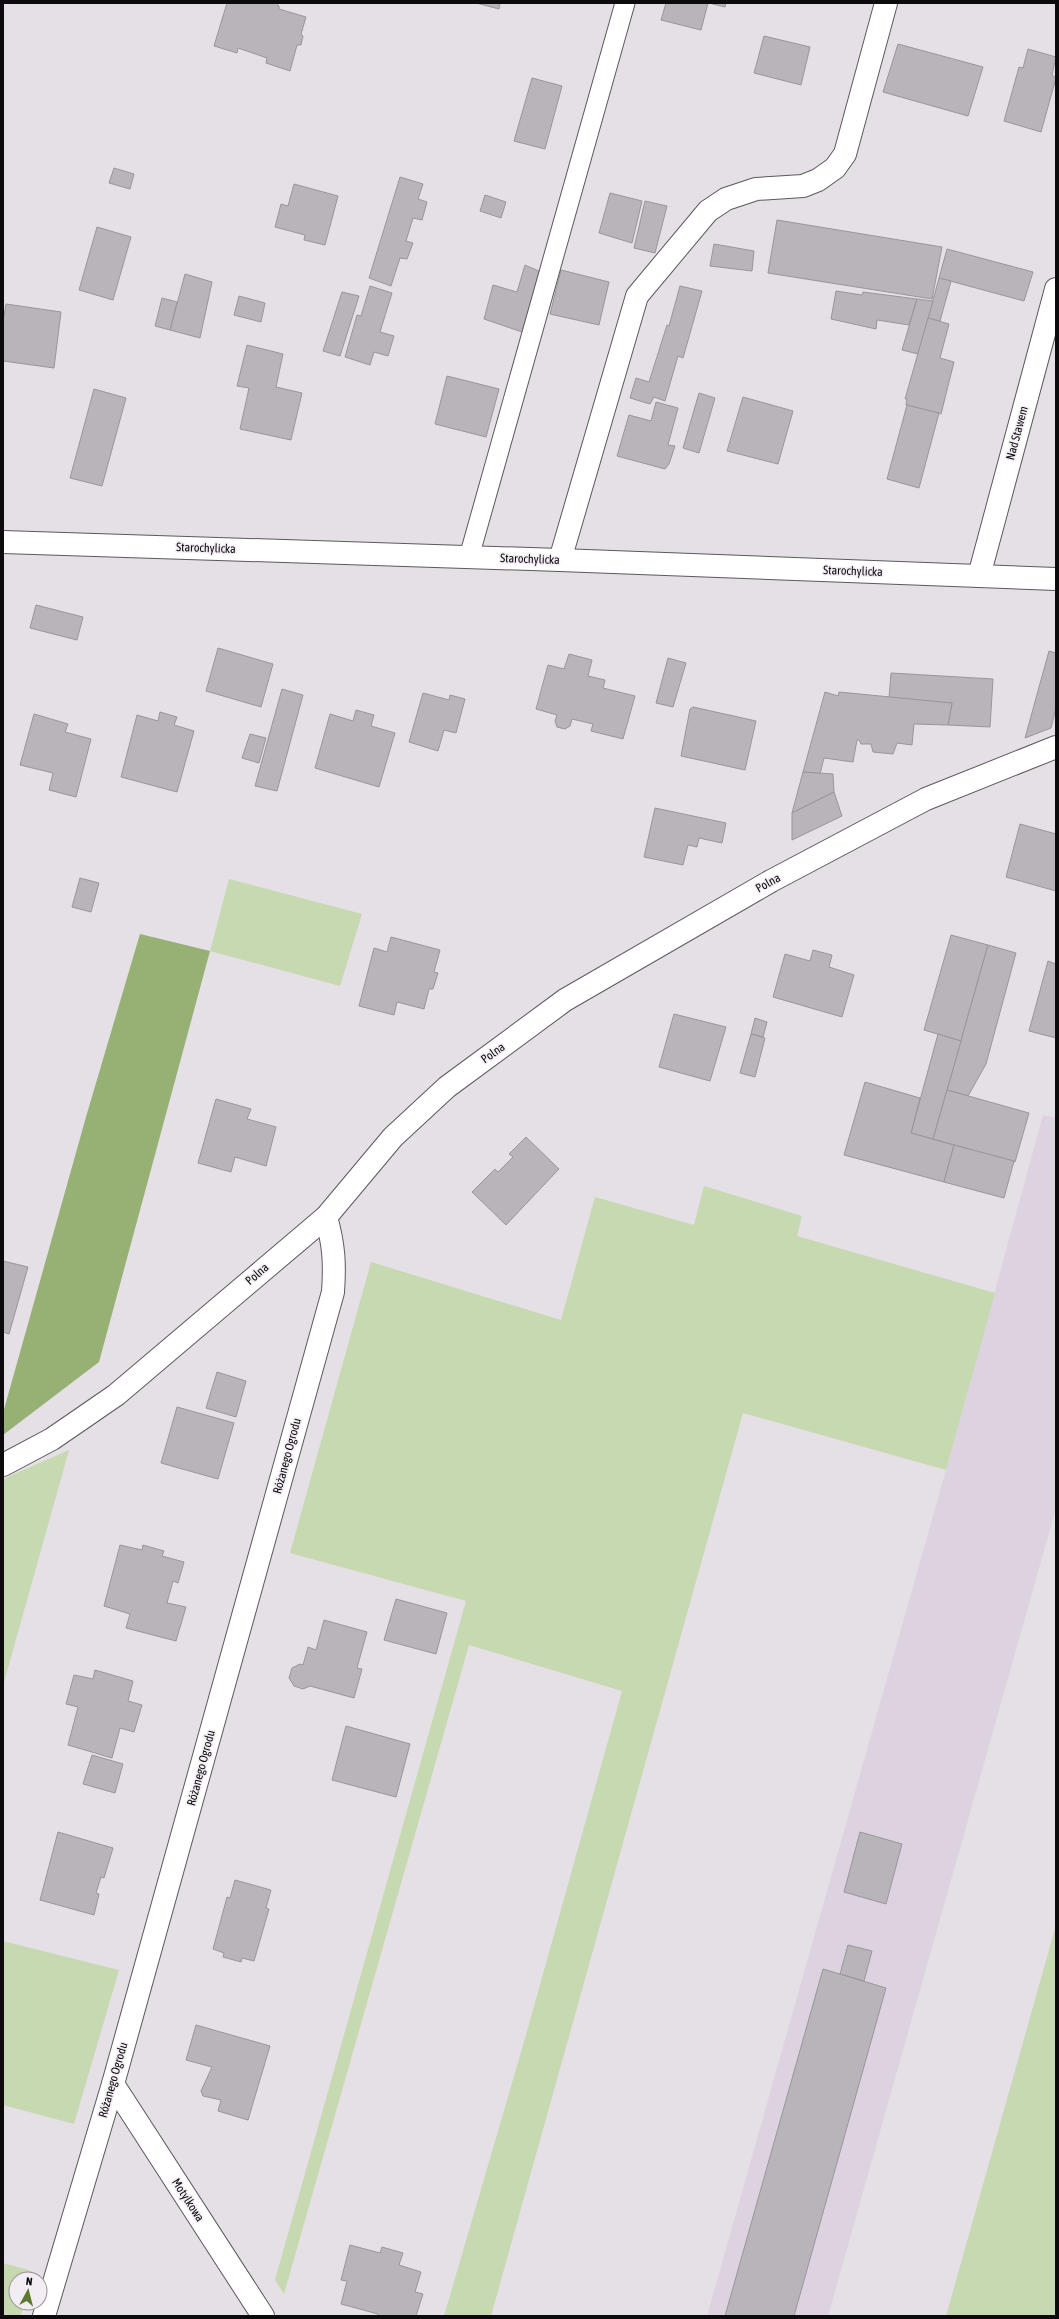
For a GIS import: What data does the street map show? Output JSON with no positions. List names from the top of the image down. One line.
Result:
{"streets":{"street":["Nad Stawem","Starochylicka","Polna","Różanego Ogrodu","Motylkowa"]},"crossings":[["Nad Stawem","Starochylicka"],["Polna","Różanego Ogrodu"],["Różanego Ogrodu","Motylkowa"]],"north":"top"}
